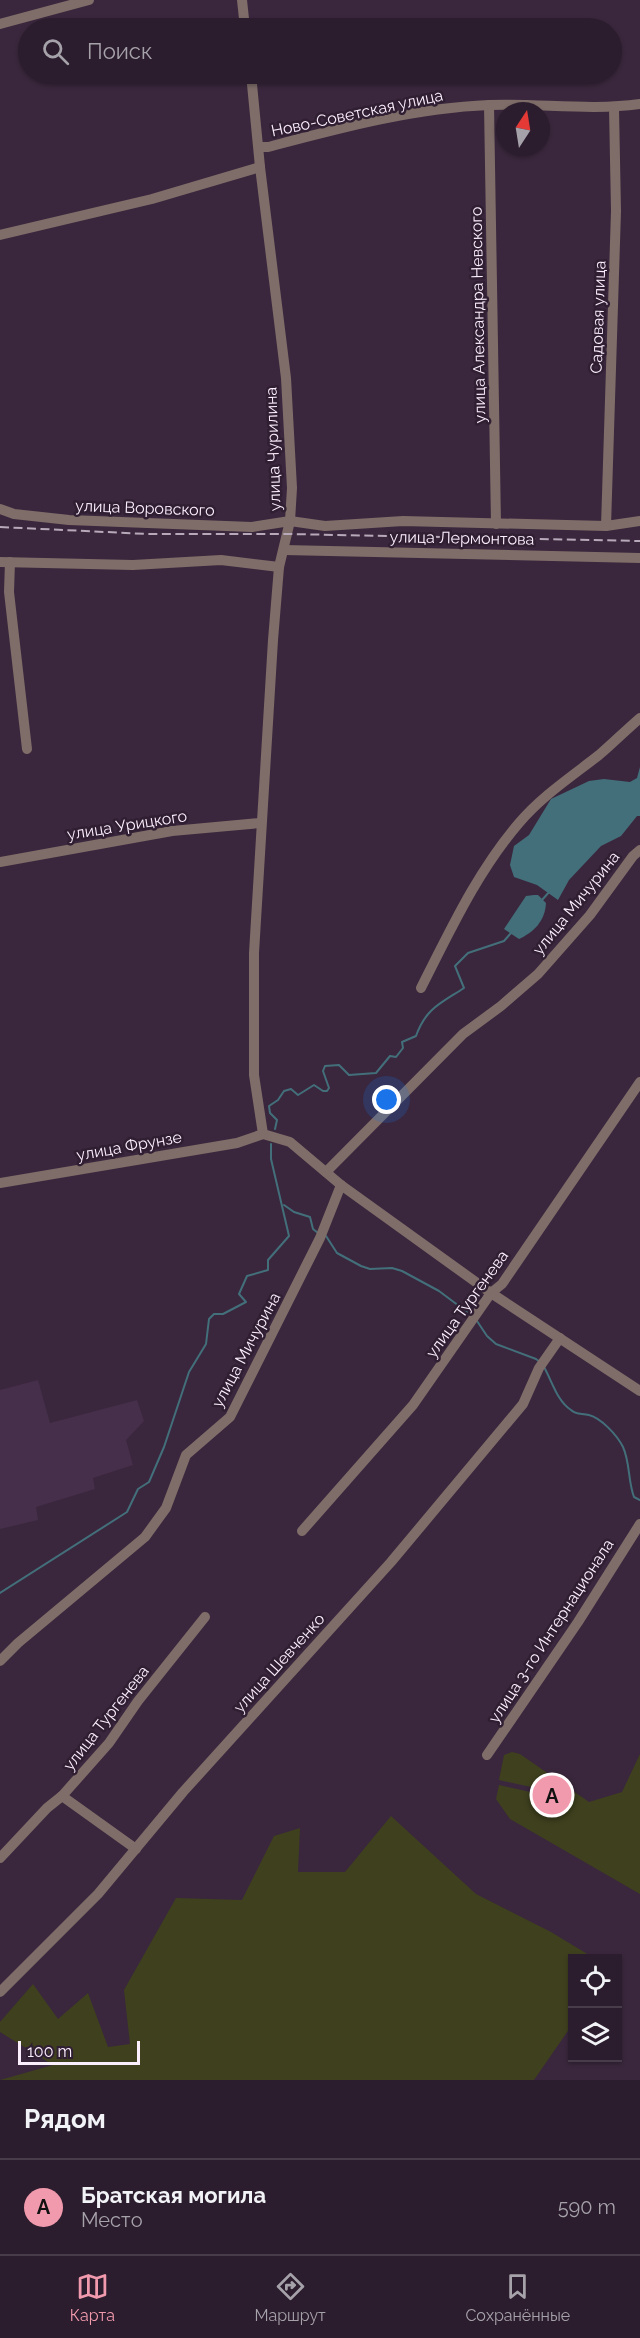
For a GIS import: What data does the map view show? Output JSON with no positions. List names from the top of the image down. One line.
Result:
{"streets":{"street":["Ново-Советская улица","улица Александра Невского","Садовая улица","улица Чурилина","улица Воровского","улица Лермонтова","улица Урицкого","улица Мичурина","улица Фрунзе","улица Тургенева","улица 3-го Интернационала","улица Шевченко"]},"crossings":[["Ново-Советская улица","улица Александра Невского"],["Ново-Советская улица","Садовая улица"],["Ново-Советская улица","улица Чурилина"],["улица Александра Невского","улица Воровского"],["Садовая улица","улица Воровского"],["улица Чурилина","улица Воровского"],["улица Чурилина","улица Лермонтова"],["улица Чурилина","улица Урицкого"],["улица Чурилина","улица Фрунзе"]],"scale_bar":"100 m","north":"top","page":{"search":"Поиск","pins":"A","scale":"100 m","heading":"Рядом","list":[{"mark":"A","name":"Братская могила","note":"Место","value":"590 m"}],"nav":["Карта","Маршрут","Сохранённые"]}}
